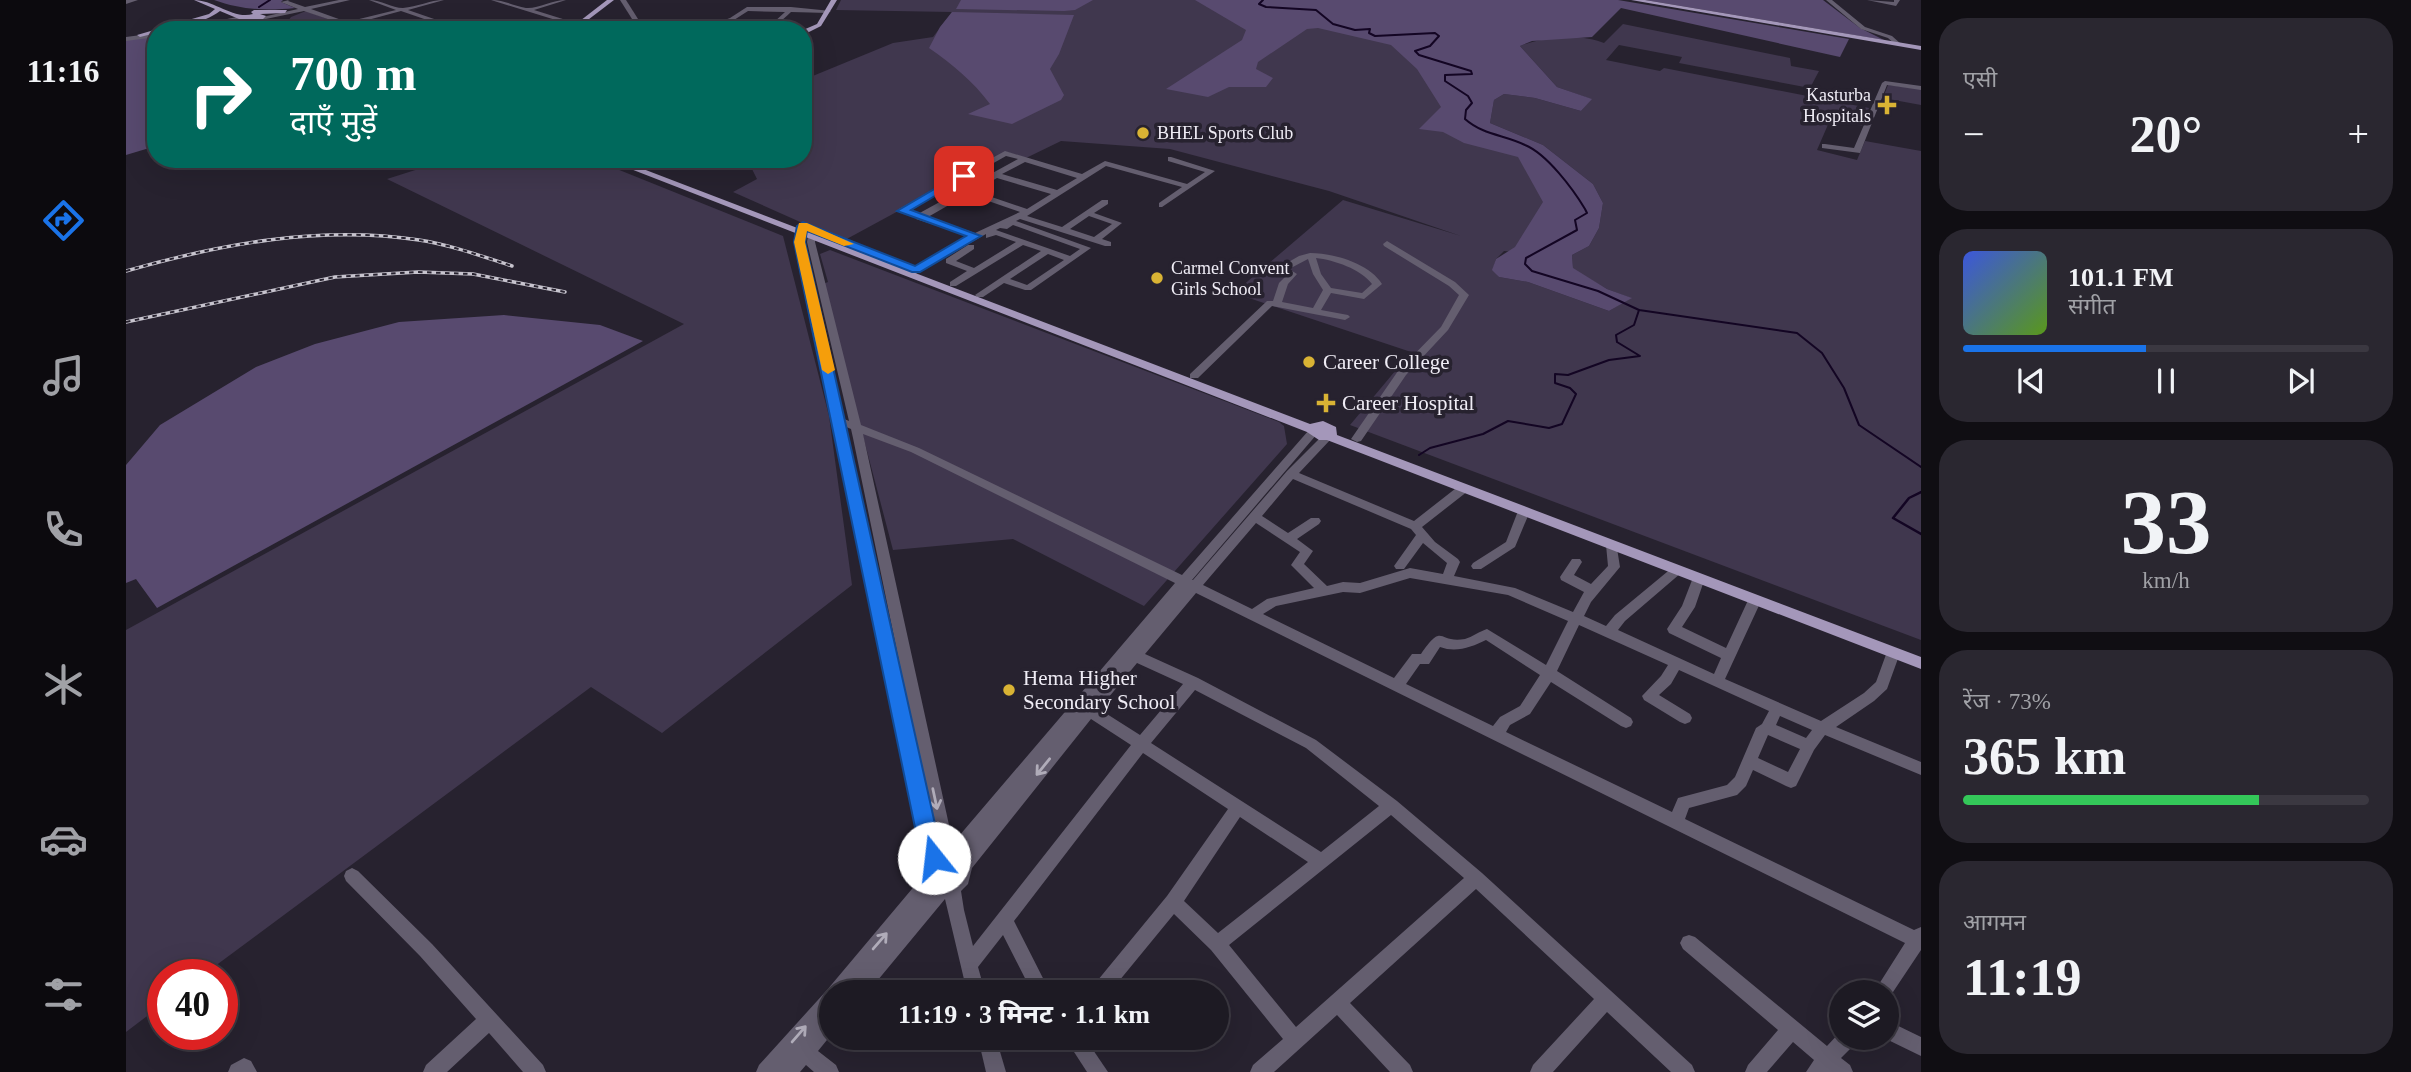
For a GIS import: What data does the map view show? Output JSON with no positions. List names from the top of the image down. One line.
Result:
{"places":{"health":["Kasturba Hospitals","Career Hospital"],"other":["BHEL Sports Club","Carmel Convent Girls School","Career College","Hema Higher Secondary School"]},"page":{"tabs":"11:16","tile":["एसी",["33","km/h"],["रेंज · 73%","365 km"],["आगमन","11:19"]],"turn":["700 m","दाएँ मुड़ें"],"heat":["−","20°","+"],"song":["101.1 FM","संगीत"],"limit":"40","trip":"11:19 · 3 मिनट · 1.1 km"}}
